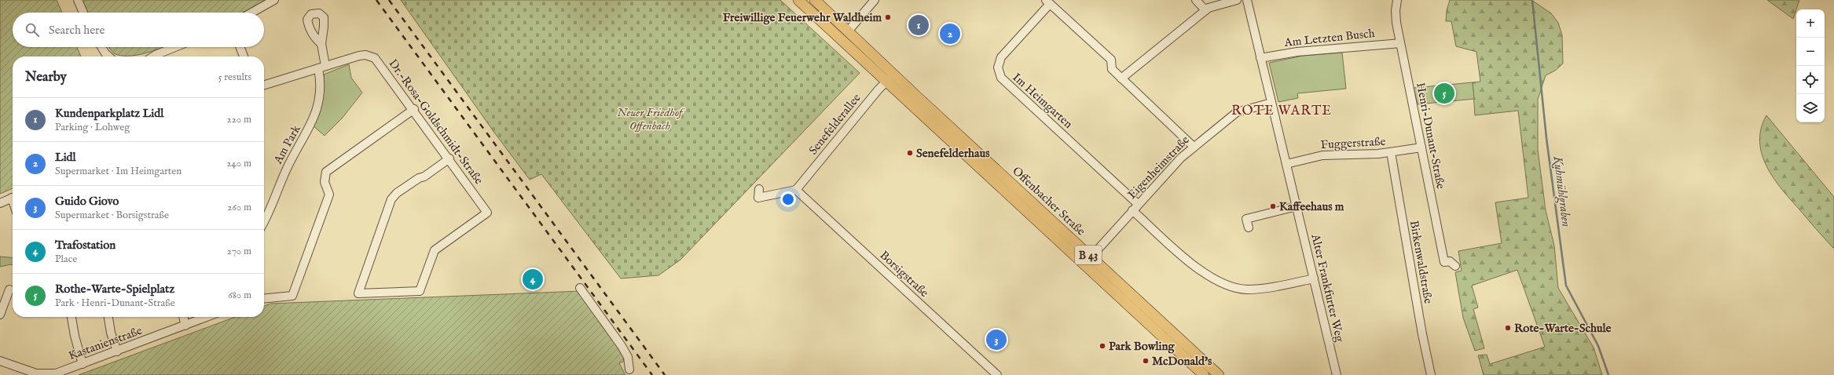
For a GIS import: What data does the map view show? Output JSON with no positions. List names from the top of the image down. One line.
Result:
{"streets":{"main road":["Offenbacher Straße","B 43"],"street":["Am Letzten Busch","Im Heimgarten","Dr.-Rosa-Goldschmidt-Straße","Senefelderallee","Henri-Dunant-Straße","Fuggerstraße","Am Park","Eigenheimstraße","Birkenwaldstraße","Borsigstraße","Alter Frankfurter Weg","Kastanienstraße"]},"crossings":[["Am Letzten Busch","Henri-Dunant-Straße"],["Am Letzten Busch","Alter Frankfurter Weg"],["Im Heimgarten","Eigenheimstraße"],["Im Heimgarten","Alter Frankfurter Weg"],["Dr.-Rosa-Goldschmidt-Straße","Am Park"],["Senefelderallee","Offenbacher Straße"],["Senefelderallee","Borsigstraße"],["Henri-Dunant-Straße","Fuggerstraße"],["Fuggerstraße","Birkenwaldstraße"],["Fuggerstraße","Alter Frankfurter Weg"],["Eigenheimstraße","Offenbacher Straße"],["Eigenheimstraße","Alter Frankfurter Weg"],["Offenbacher Straße","B 43"]],"districts":["ROTE WARTE"],"water":["Kuhmühlgraben"],"parks":["Neuer Friedhof Offenbach"],"places":["Freiwillige Feuerwehr Waldheim","Senefelderhaus","Kaffeehaus m","Rote-Warte-Schule","Park Bowling","McDonald's"],"page":{"map_buttons":["+","−"],"search":"Search here","pins":["1","2","5","4","3"],"heading":["Nearby","5 results"],"list":[{"mark":"1","name":"Kundenparkplatz Lidl","note":"Parking · Lohweg","value":"220 m"},{"mark":"2","name":"Lidl","note":"Supermarket · Im Heimgarten","value":"240 m"},{"mark":"3","name":"Guido Giovo","note":"Supermarket · Borsigstraße","value":"260 m"},{"mark":"4","name":"Trafostation","note":"Place","value":"270 m"},{"mark":"5","name":"Rothe-Warte-Spielplatz","note":"Park · Henri-Dunant-Straße","value":"680 m"}]}}
